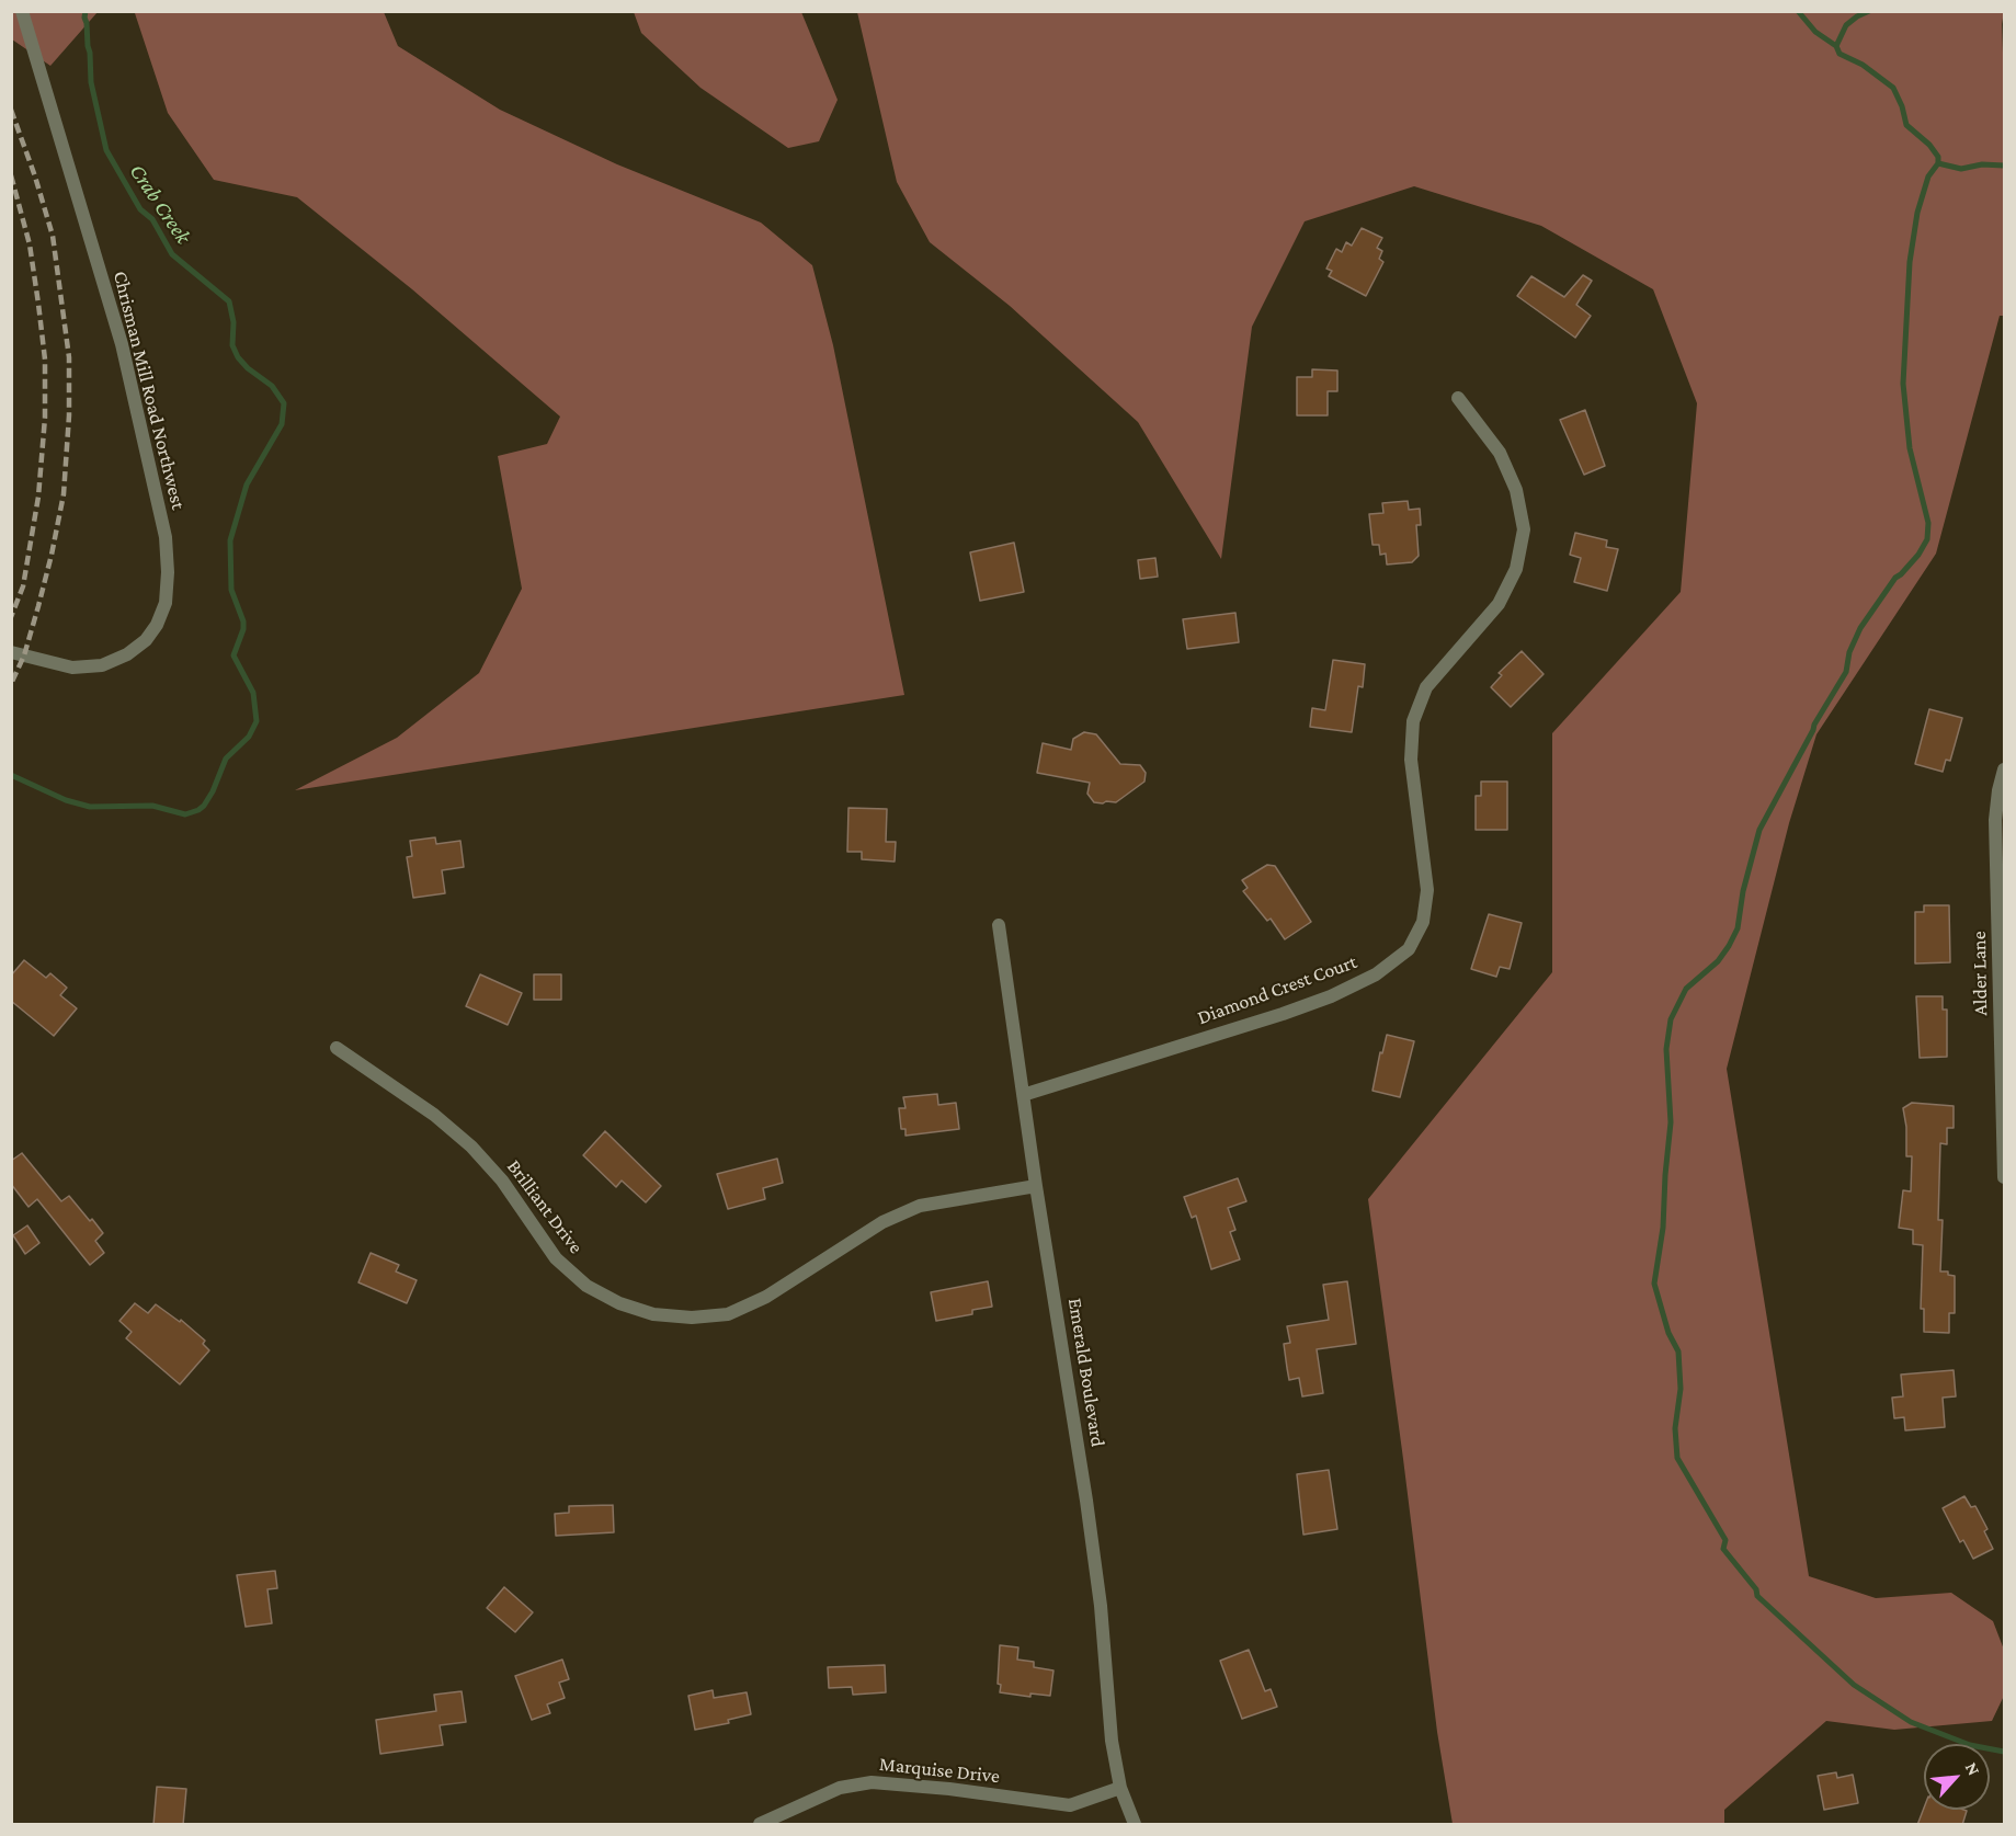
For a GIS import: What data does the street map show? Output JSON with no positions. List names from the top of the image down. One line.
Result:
{"streets":{"street":["Chrisman Mill Road Northwest","Alder Lane","Diamond Crest Court","Brilliant Drive","Emerald Boulevard","Marquise Drive"]},"crossings":[["Diamond Crest Court","Emerald Boulevard"],["Brilliant Drive","Emerald Boulevard"],["Emerald Boulevard","Marquise Drive"]],"water":["Crab Creek"],"north":"top right"}
